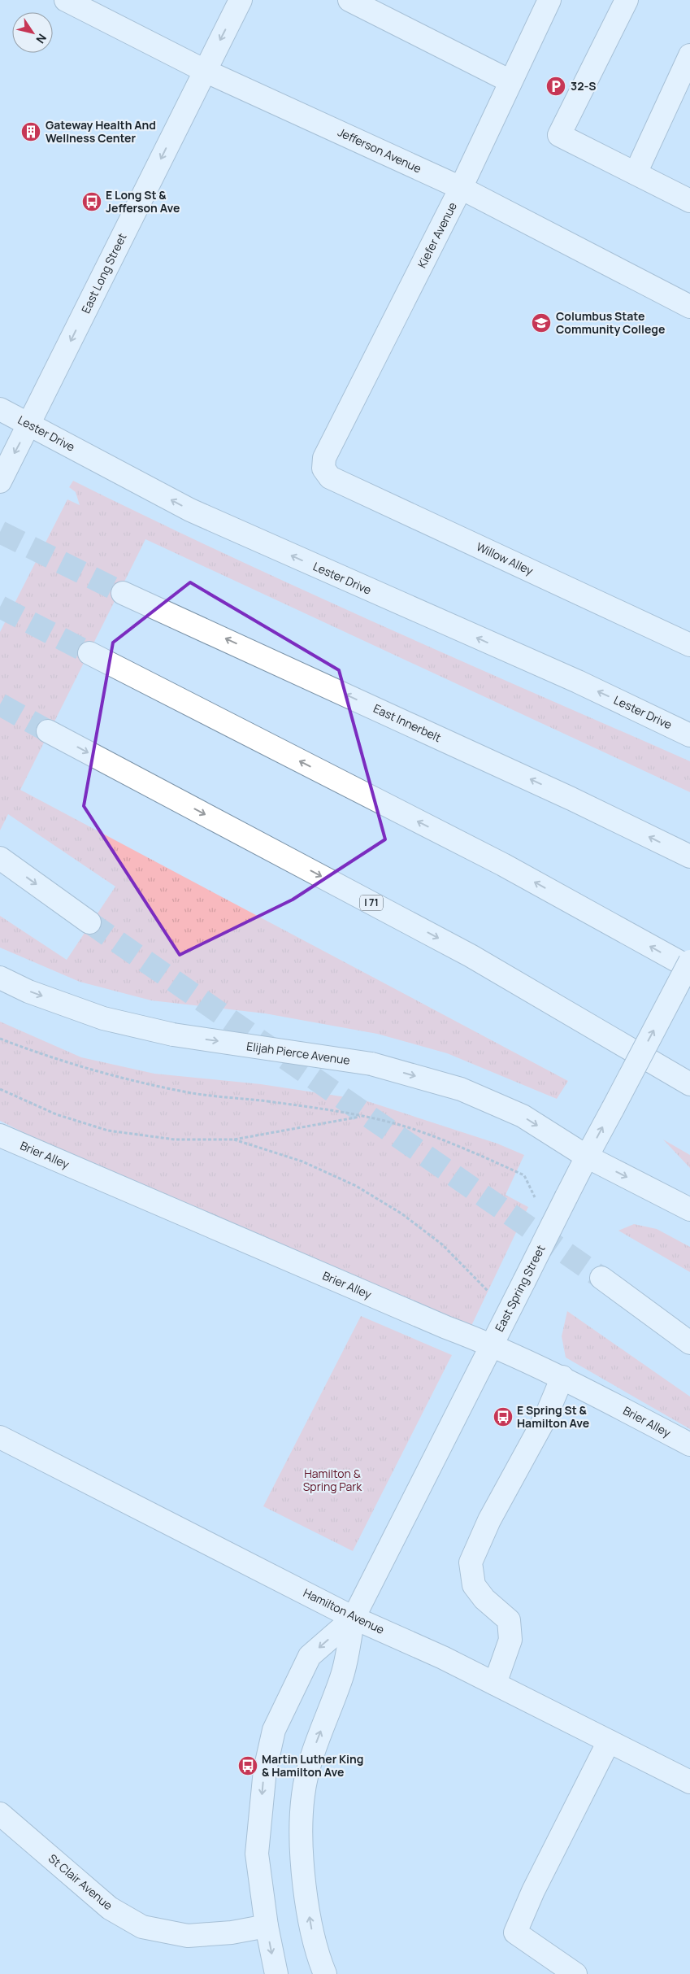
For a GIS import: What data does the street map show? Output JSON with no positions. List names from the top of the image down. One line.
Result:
{"streets":{"main road":["Jefferson Avenue","Kiefer Avenue","East Long Street","Lester Drive","Willow Alley","East Innerbelt","I 71","Elijah Pierce Avenue","Brier Alley","East Spring Street","Hamilton Avenue","St Clair Avenue"]},"crossings":[["Jefferson Avenue","Kiefer Avenue"],["Jefferson Avenue","East Long Street"],["Kiefer Avenue","Willow Alley"],["East Long Street","Lester Drive"],["Elijah Pierce Avenue","East Spring Street"],["Brier Alley","East Spring Street"],["East Spring Street","Hamilton Avenue"]],"one_way":["East Long Street"],"parks":["Hamilton & Spring Park"],"places":{"parking":["32-S"],"building":["Gateway Health And Wellness Center"],"bus stop":["E Long St & Jefferson Ave","E Spring St & Hamilton Ave","Martin Luther King & Hamilton Ave"],"school or university":["Columbus State Community College"]},"north":"bottom right"}
